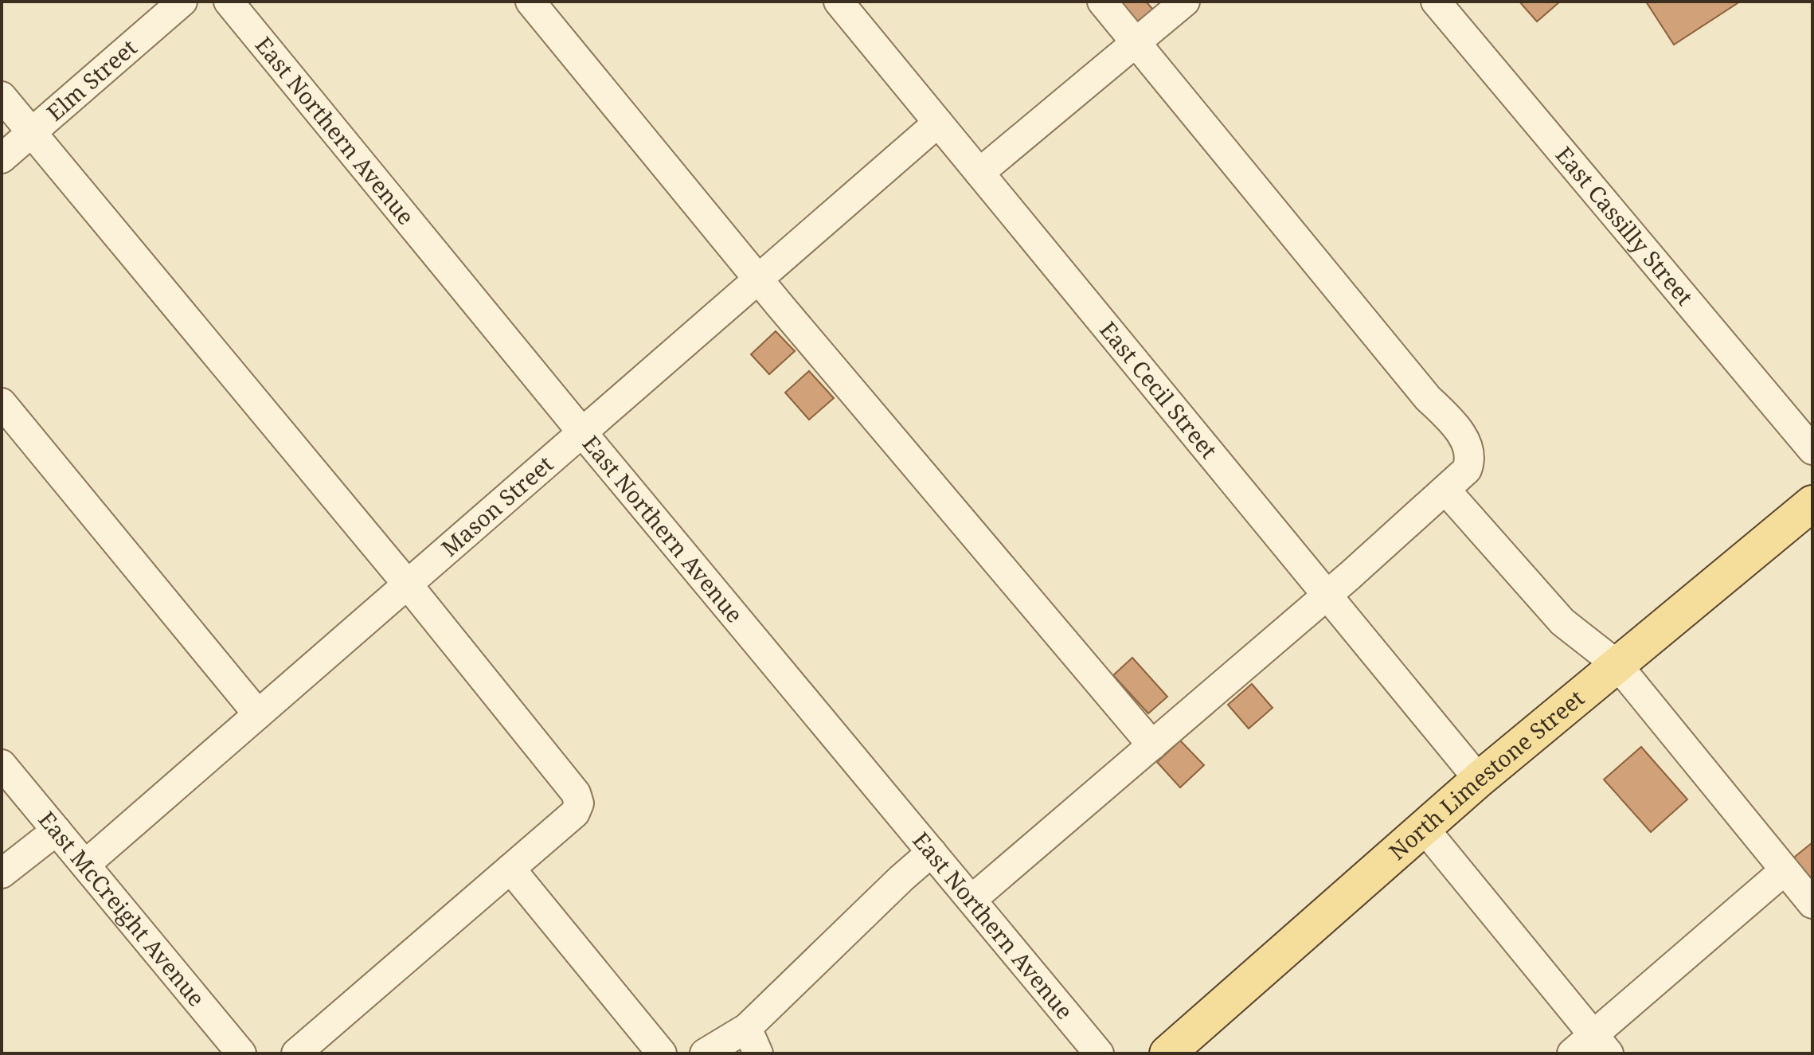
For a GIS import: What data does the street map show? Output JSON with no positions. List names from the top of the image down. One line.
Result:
{"streets":{"main road":["North Limestone Street"],"street":["Elm Street","East Northern Avenue","East Cassilly Street","East Cecil Street","Mason Street","East McCreight Avenue"]},"crossings":[["East Northern Avenue","Mason Street"],["East Cecil Street","Mason Street"],["East Cecil Street","North Limestone Street"],["Mason Street","East McCreight Avenue"]]}
